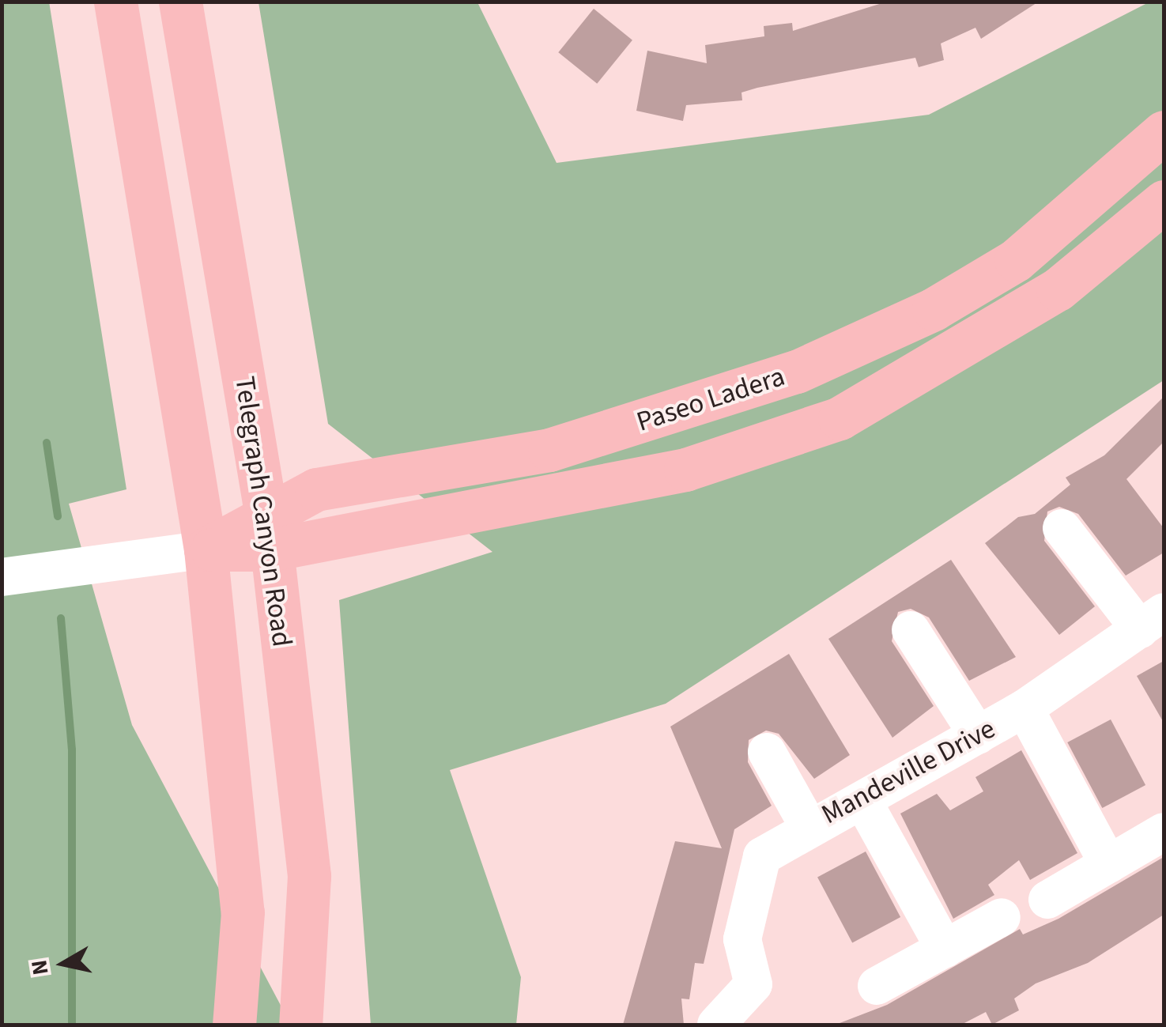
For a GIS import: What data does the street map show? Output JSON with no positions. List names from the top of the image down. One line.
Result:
{"streets":{"main road":["Paseo Ladera","Telegraph Canyon Road"],"street":["Mandeville Drive"]},"crossings":[["Paseo Ladera","Telegraph Canyon Road"]],"north":"left"}
